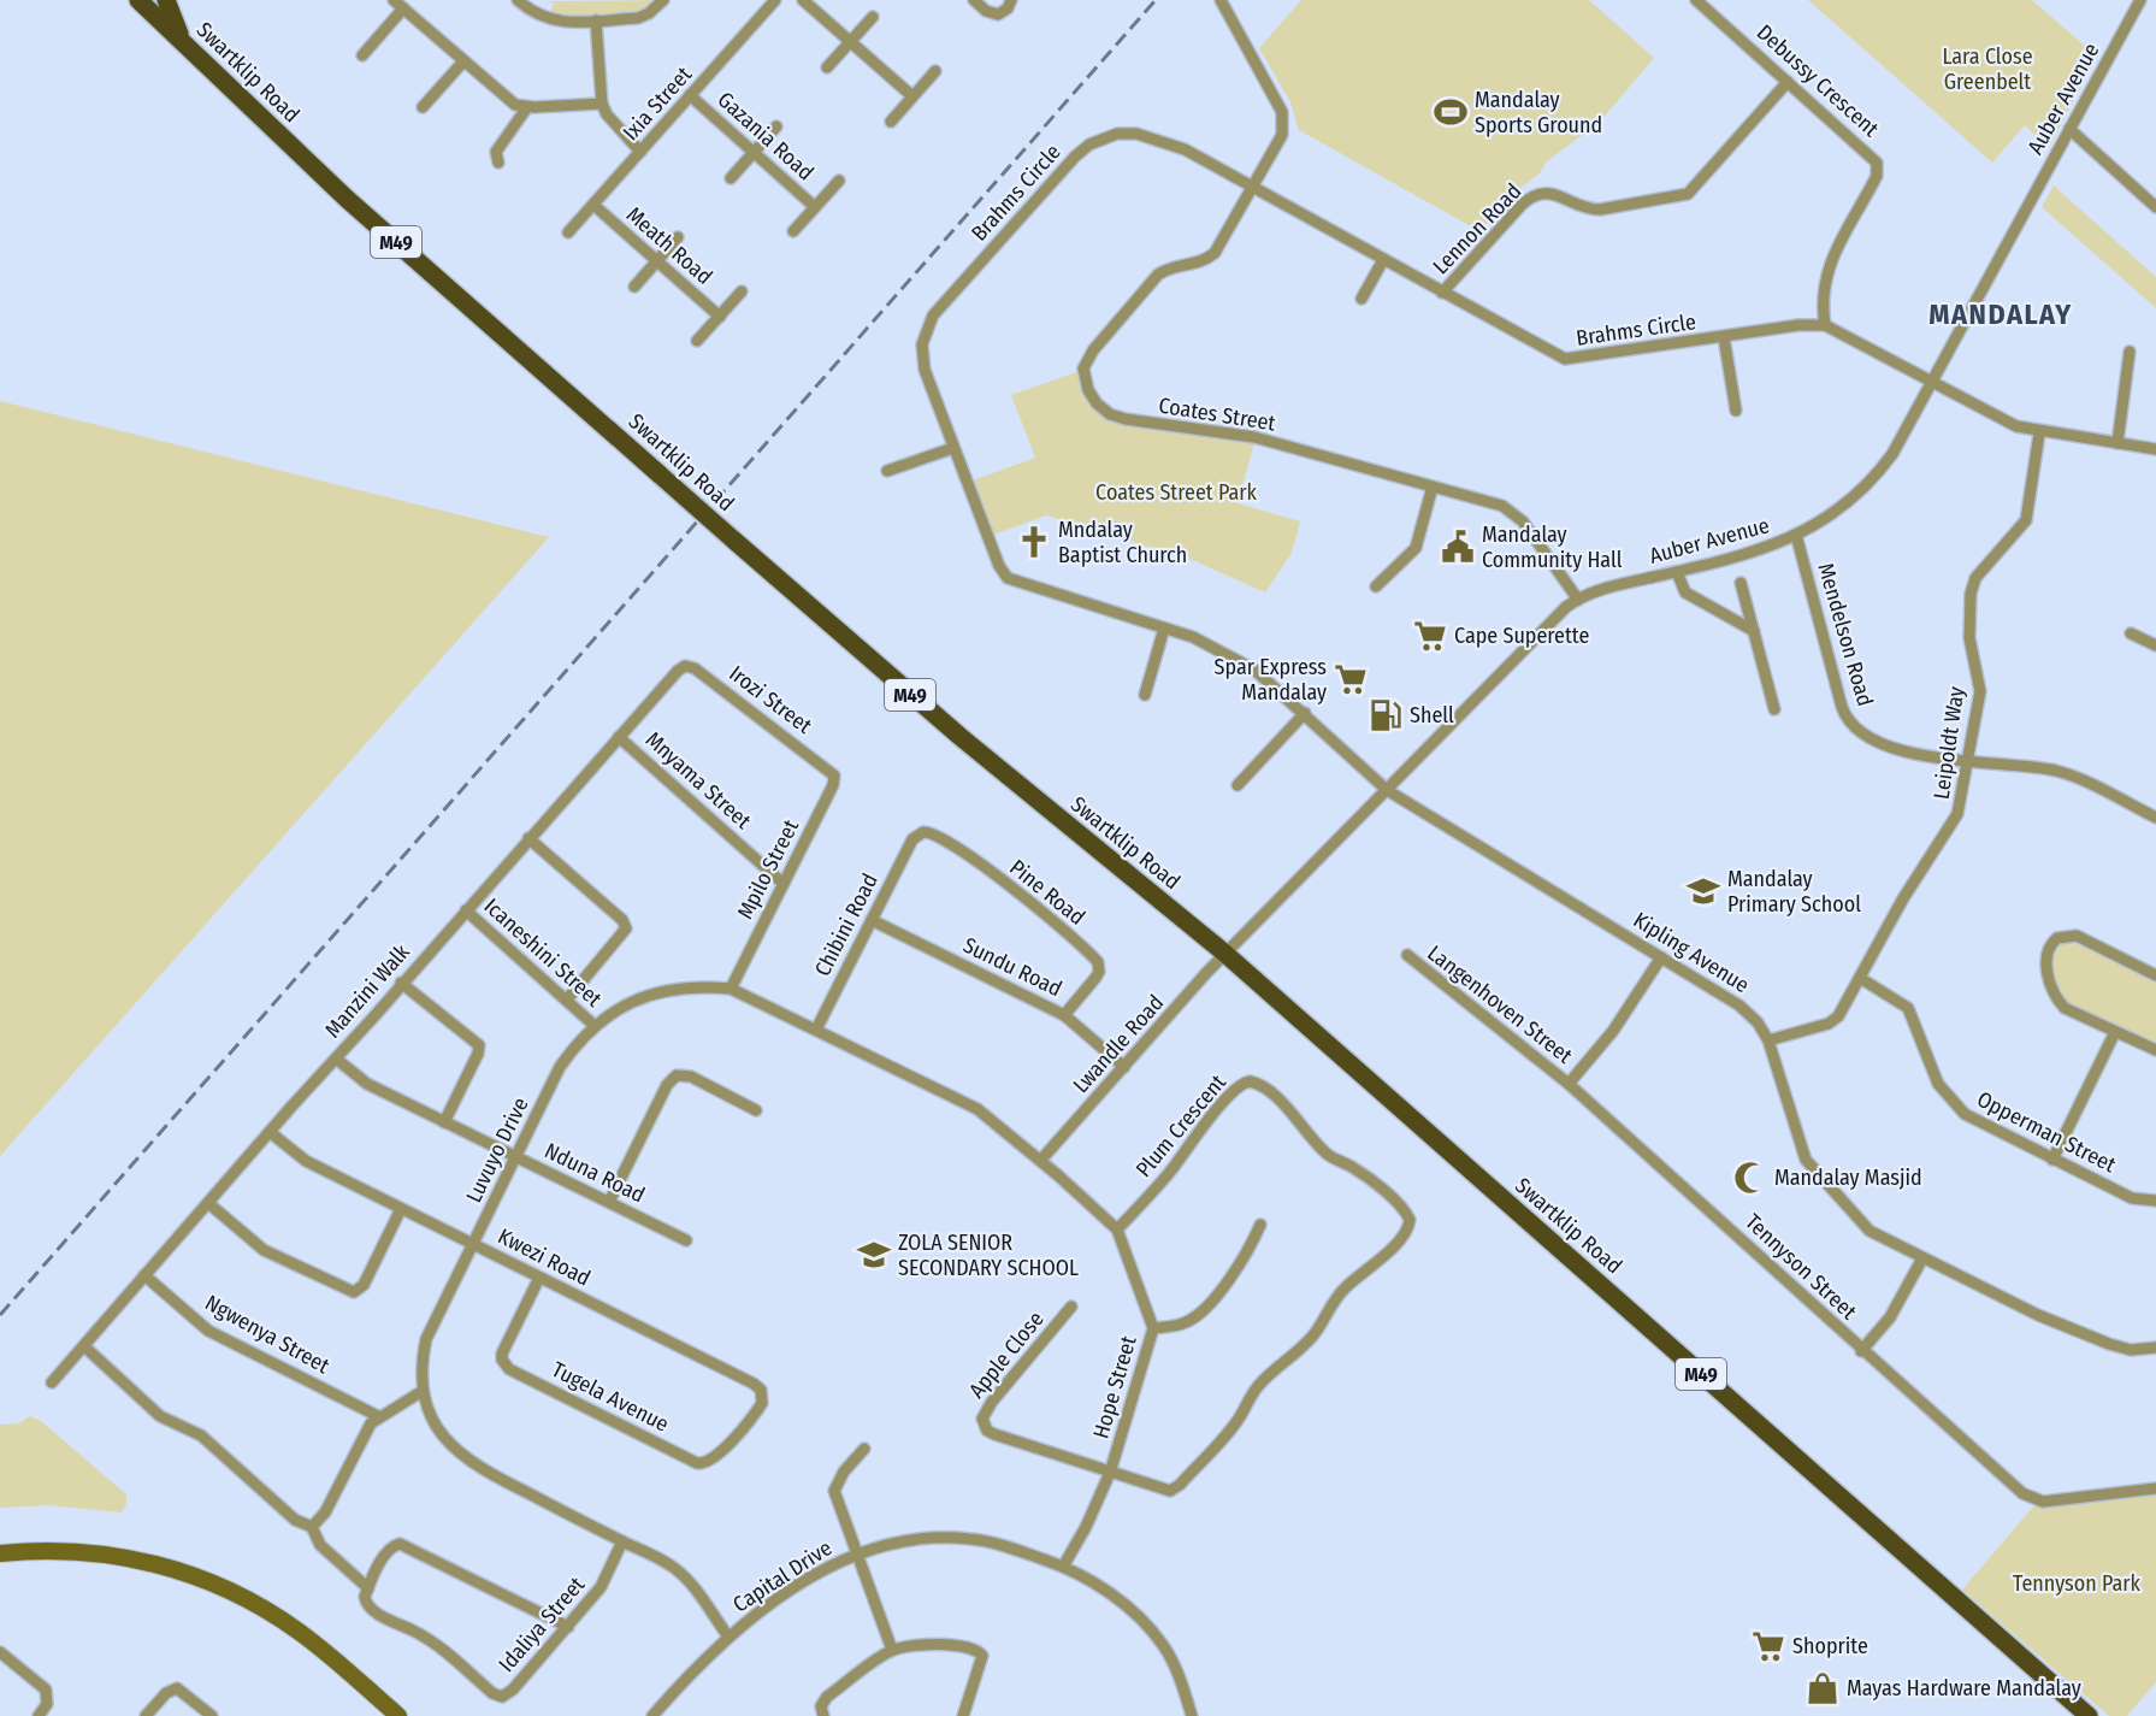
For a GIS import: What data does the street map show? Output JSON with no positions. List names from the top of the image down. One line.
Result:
{"streets":{"main road":["Swartklip Road","M49"],"street":["Debussy Crescent","Auber Avenue","Ixia Street","Gazania Road","Brahms Circle","Lennon Road","Meath Road","Coates Street","Mendelson Road","Irozi Street","Leipoldt Way","Mnyama Street","Mpilo Street","Pine Road","Chibini Road","Icaneshini Street","Kipling Avenue","Sundu Road","Manzini Walk","Langenhoven Street","Lwandle Road","Plum Crescent","Opperman Street","Luvuyo Drive","Nduna Road","Kwezi Road","Tennyson Street","Ngwenya Street","Apple Close","Hope Street","Tugela Avenue","Capital Drive","Idaliya Street"]},"crossings":[["Swartklip Road","Auber Avenue"],["Swartklip Road","Lwandle Road"],["Debussy Crescent","Brahms Circle"],["Debussy Crescent","Lennon Road"],["Auber Avenue","Brahms Circle"],["Auber Avenue","Coates Street"],["Auber Avenue","Mendelson Road"],["Auber Avenue","Kipling Avenue"],["Auber Avenue","Lwandle Road"],["Ixia Street","Gazania Road"],["Ixia Street","Meath Road"],["Brahms Circle","Lennon Road"],["Brahms Circle","Coates Street"],["Brahms Circle","Kipling Avenue"],["Mendelson Road","Leipoldt Way"],["Irozi Street","Mpilo Street"],["Irozi Street","Manzini Walk"],["Leipoldt Way","Kipling Avenue"],["Leipoldt Way","Opperman Street"],["Mnyama Street","Mpilo Street"],["Mnyama Street","Manzini Walk"],["Mpilo Street","Luvuyo Drive"],["Pine Road","Chibini Road"],["Pine Road","Sundu Road"],["Chibini Road","Sundu Road"],["Chibini Road","Luvuyo Drive"],["Icaneshini Street","Manzini Walk"],["Icaneshini Street","Luvuyo Drive"],["Sundu Road","Lwandle Road"],["Manzini Walk","Nduna Road"],["Manzini Walk","Kwezi Road"],["Manzini Walk","Ngwenya Street"],["Langenhoven Street","Tennyson Street"],["Lwandle Road","Luvuyo Drive"],["Lwandle Road","Hope Street"],["Plum Crescent","Apple Close"],["Plum Crescent","Hope Street"],["Luvuyo Drive","Nduna Road"],["Luvuyo Drive","Kwezi Road"],["Luvuyo Drive","Hope Street"],["Luvuyo Drive","Capital Drive"],["Luvuyo Drive","Idaliya Street"],["Kwezi Road","Tugela Avenue"],["Apple Close","Hope Street"],["Hope Street","Capital Drive"]],"districts":["MANDALAY"],"parks":["Lara Close Greenbelt","Coates Street Park","Tennyson Park"],"places":{"sports":["Mandalay Sports Ground"],"church":["Mndalay Baptist Church"],"public building":["Mandalay Community Hall"],"supermarket":["Cape Superette","Spar Express Mandalay","Shoprite"],"fuel station":["Shell"],"school or university":["Mandalay Primary School","ZOLA SENIOR SECONDARY SCHOOL"],"mosque":["Mandalay Masjid"],"shop":["Mayas Hardware Mandalay"]}}
